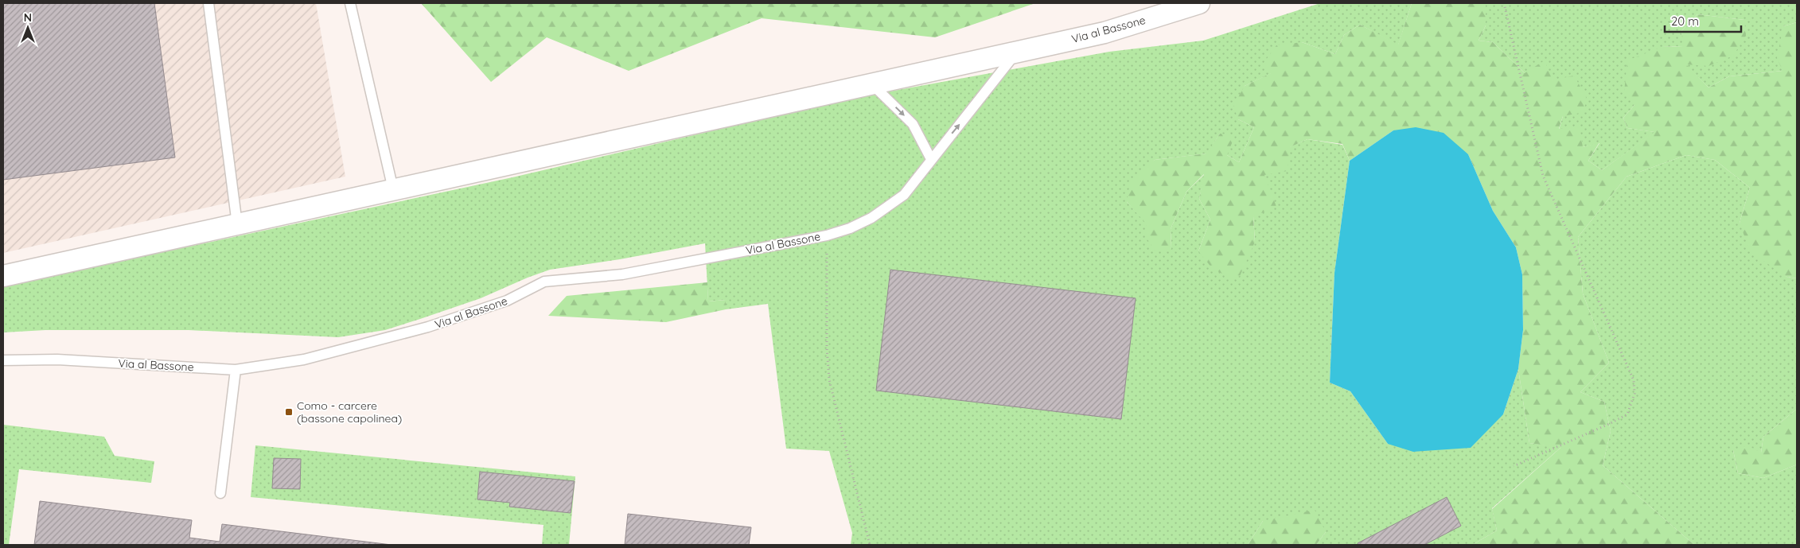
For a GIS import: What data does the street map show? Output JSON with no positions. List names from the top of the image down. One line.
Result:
{"streets":{"street":["Via al Bassone"]},"places":{"transit":["Como - carcere (bassone capolinea)"]},"scale_bar":"20 m","north":"top"}
